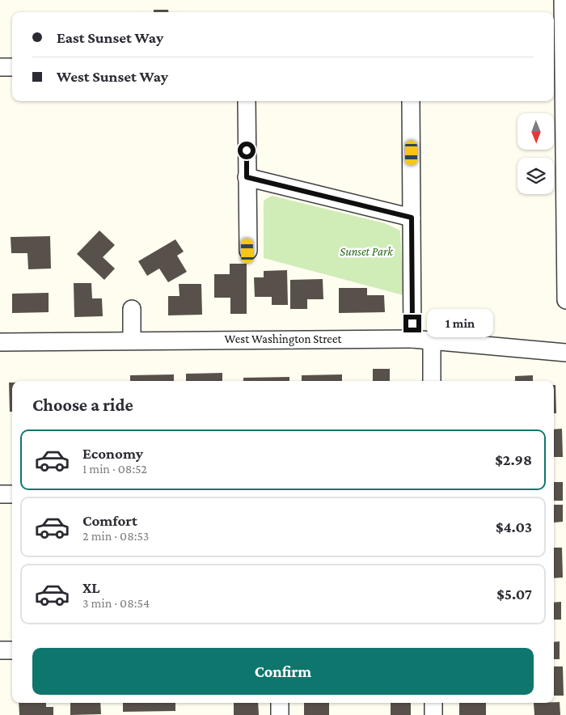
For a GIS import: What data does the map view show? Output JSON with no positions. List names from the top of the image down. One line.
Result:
{"streets":{"street":["West Washington Street"]},"parks":["Sunset Park"],"north":"bottom","page":{"banner":["East Sunset Way","West Sunset Way"],"bubble":"1 min","heading":"Choose a ride","list":[{"name":"Economy","note":"1 min · 08:52","value":"$2.98"},{"name":"Comfort","note":"2 min · 08:53","value":"$4.03"},{"name":"XL","note":"3 min · 08:54","value":"$5.07"}],"buttons":"Confirm"}}
